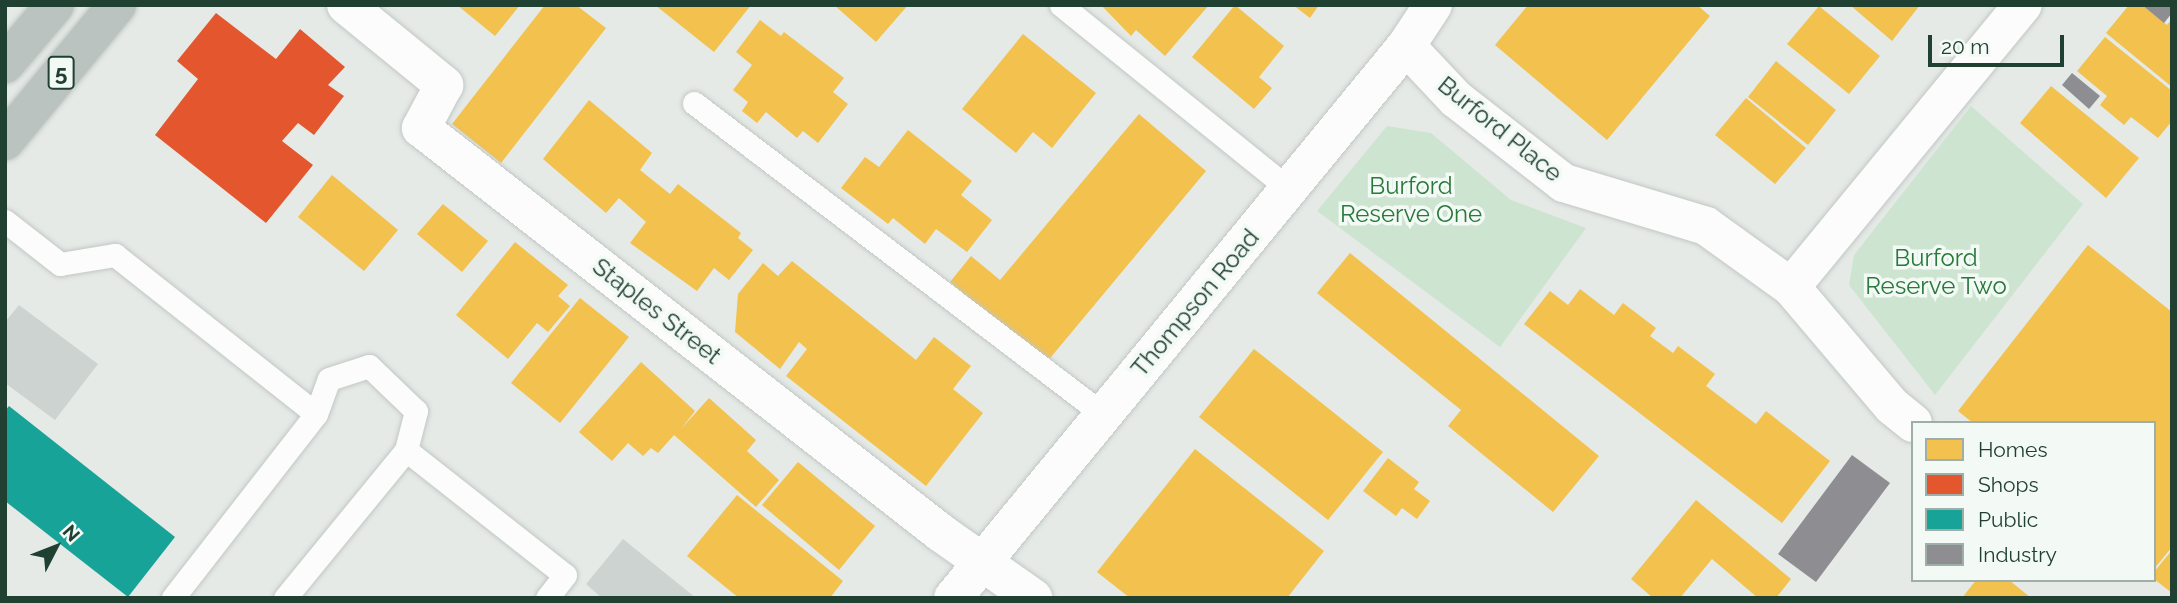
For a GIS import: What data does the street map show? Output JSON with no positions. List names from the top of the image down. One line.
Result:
{"streets":{"highway":["5"],"street":["Burford Place","Thompson Road","Staples Street"]},"crossings":[["Burford Place","Thompson Road"],["Thompson Road","Staples Street"]],"parks":["Burford Reserve One","Burford Reserve Two"],"legend":["Homes","Shops","Public","Industry"],"scale_bar":"20 m","north":"top right"}
